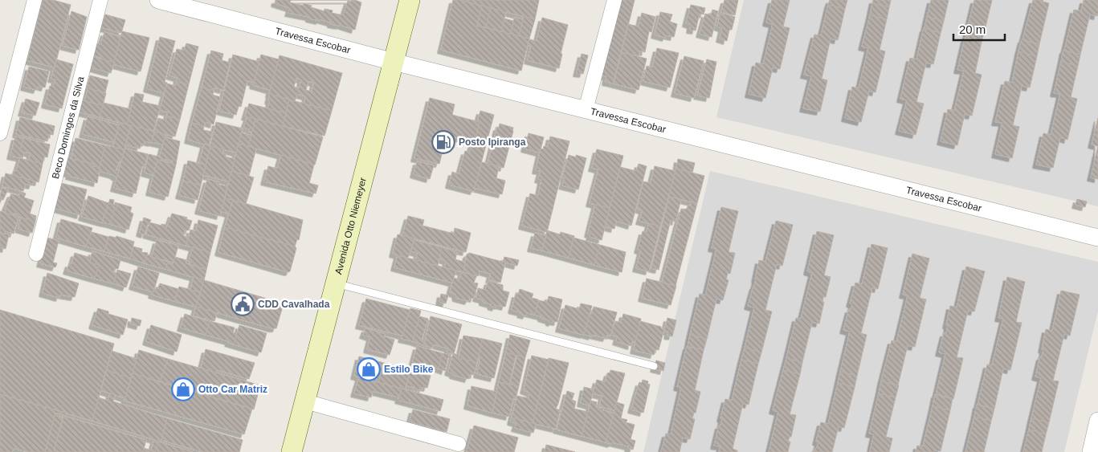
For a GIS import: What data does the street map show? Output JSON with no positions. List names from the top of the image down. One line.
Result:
{"streets":{"main road":["Avenida Otto Niemeyer"],"street":["Travessa Escobar","Beco Domingos da Silva"]},"crossings":[["Travessa Escobar","Avenida Otto Niemeyer"]],"places":{"fuel station":["Posto Ipiranga"],"public building":["CDD Cavalhada"],"shop":["Estilo Bike","Otto Car Matriz"]},"scale_bar":"20 m"}
